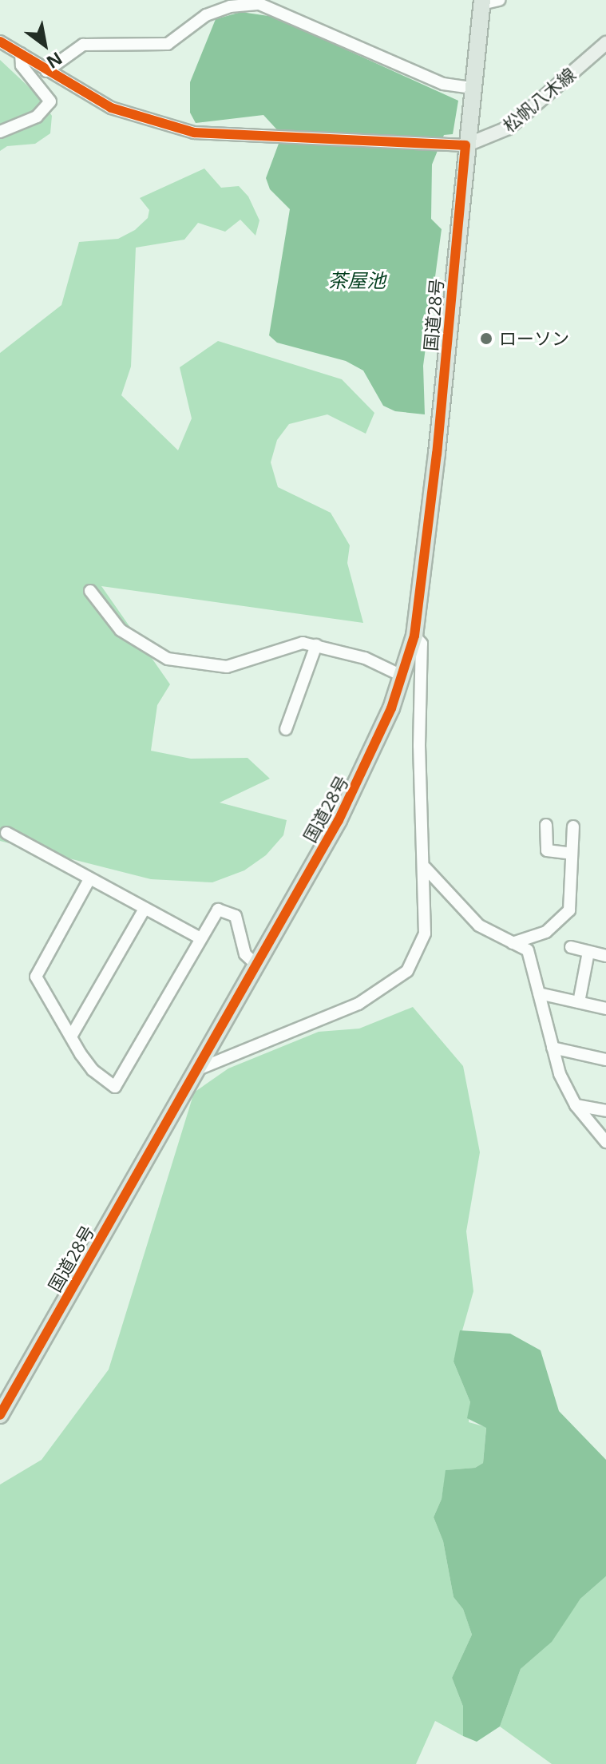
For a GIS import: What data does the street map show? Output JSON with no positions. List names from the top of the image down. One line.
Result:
{"streets":{"highway":["国道28号"],"main road":["松帆八木線"]},"crossings":[["松帆八木線","国道28号"]],"water":["茶屋池"],"places":["ローソン"],"north":"bottom right"}
